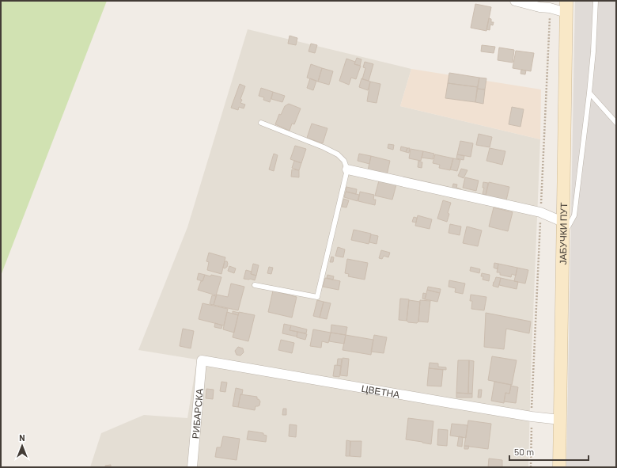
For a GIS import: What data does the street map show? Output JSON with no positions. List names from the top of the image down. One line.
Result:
{"streets":{"main road":["ЈАБУЧКИ ПУТ"],"street":["ЦВЕТНА","РИБАРСКА"]},"crossings":[["ЈАБУЧКИ ПУТ","ЦВЕТНА"],["ЦВЕТНА","РИБАРСКА"]],"scale_bar":"50 m","north":"top"}
